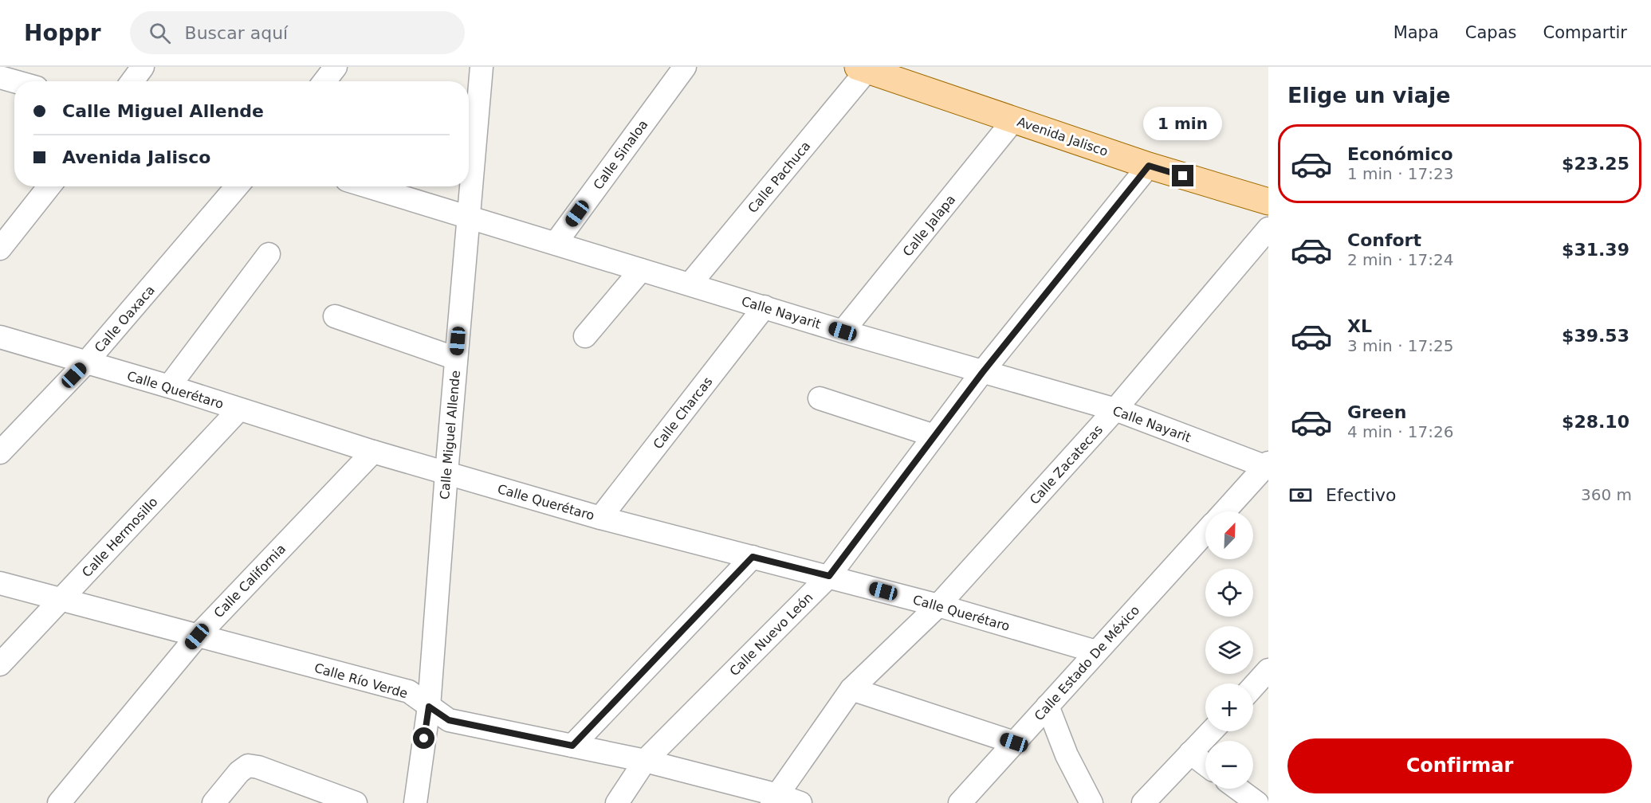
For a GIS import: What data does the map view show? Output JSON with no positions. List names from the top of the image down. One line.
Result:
{"streets":{"main road":["Avenida Jalisco"],"street":["Calle Sinaloa","Calle Pachuca","Calle Jalapa","Calle Nayarit","Calle Oaxaca","Calle Querétaro","Calle Charcas","Calle Miguel Allende","Calle Zacatecas","Calle Hermosillo","Calle California","Calle Nuevo León","Calle Estado De México","Calle Río Verde"]},"crossings":[["Avenida Jalisco","Calle Pachuca"],["Avenida Jalisco","Calle Jalapa"],["Avenida Jalisco","Calle Nuevo León"],["Calle Sinaloa","Calle Nayarit"],["Calle Pachuca","Calle Nayarit"],["Calle Jalapa","Calle Nayarit"],["Calle Nayarit","Calle Charcas"],["Calle Nayarit","Calle Miguel Allende"],["Calle Nayarit","Calle Zacatecas"],["Calle Nayarit","Calle Nuevo León"],["Calle Oaxaca","Calle Querétaro"],["Calle Querétaro","Calle Charcas"],["Calle Querétaro","Calle Miguel Allende"],["Calle Querétaro","Calle Zacatecas"],["Calle Querétaro","Calle Hermosillo"],["Calle Querétaro","Calle California"],["Calle Querétaro","Calle Nuevo León"],["Calle Querétaro","Calle Estado De México"],["Calle Miguel Allende","Calle Río Verde"],["Calle Zacatecas","Calle Río Verde"],["Calle Hermosillo","Calle Río Verde"],["Calle California","Calle Río Verde"],["Calle Nuevo León","Calle Río Verde"]],"north":"top right","page":{"header":"Hoppr","search":"Buscar aquí","nav":["Mapa","Capas","Compartir"],"heading":"Elige un viaje","banner":["Calle Miguel Allende","Avenida Jalisco"],"bubble":"1 min","list":[{"name":"Económico","note":"1 min · 17:23","value":"$23.25"},{"name":"Confort","note":"2 min · 17:24","value":"$31.39"},{"name":"XL","note":"3 min · 17:25","value":"$39.53"},{"name":"Green","note":"4 min · 17:26","value":"$28.10"}],"pay":["Efectivo","360 m"],"map_buttons":["+","−"],"buttons":"Confirmar"}}
